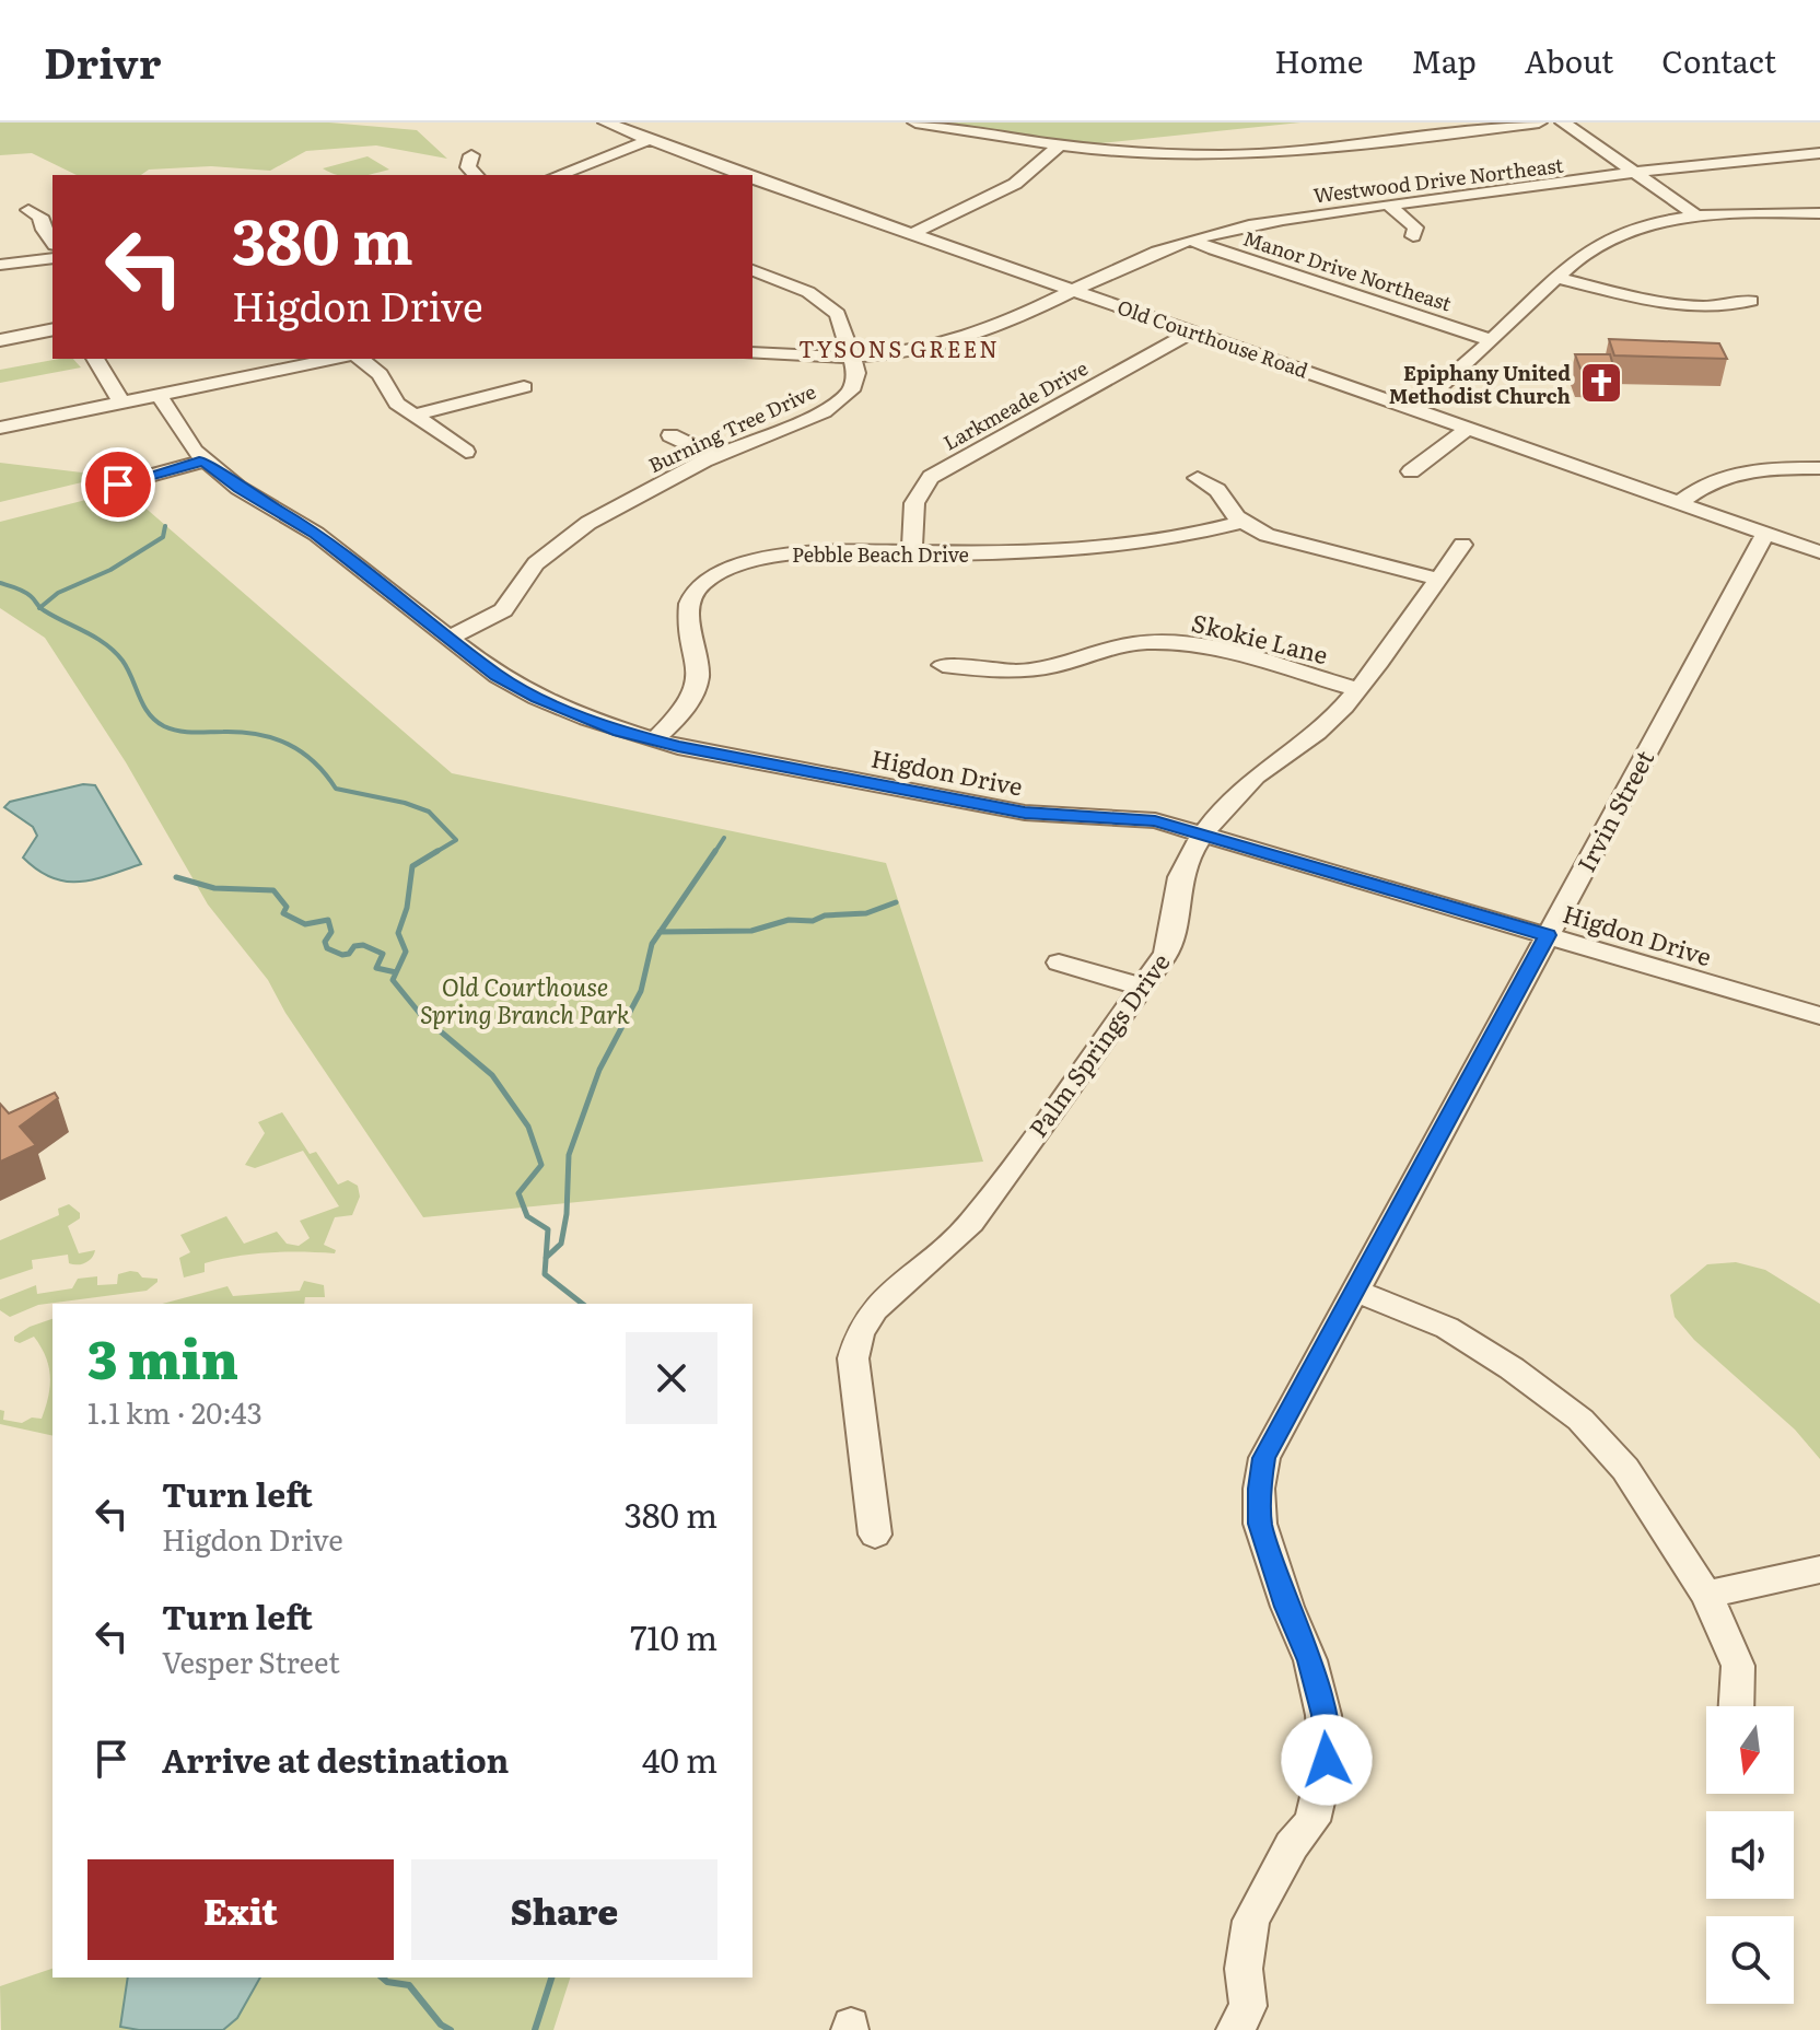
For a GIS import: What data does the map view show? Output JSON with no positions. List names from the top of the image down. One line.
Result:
{"streets":{"street":["Westwood Drive Northeast","Manor Drive Northeast","Old Courthouse Road","Larkmeade Drive","Burning Tree Drive","Pebble Beach Drive","Skokie Lane","Higdon Drive","Irvin Street","Palm Springs Drive"]},"crossings":[["Westwood Drive Northeast","Manor Drive Northeast"],["Westwood Drive Northeast","Old Courthouse Road"],["Westwood Drive Northeast","Burning Tree Drive"],["Old Courthouse Road","Larkmeade Drive"],["Old Courthouse Road","Irvin Street"],["Larkmeade Drive","Pebble Beach Drive"],["Burning Tree Drive","Higdon Drive"],["Pebble Beach Drive","Higdon Drive"],["Skokie Lane","Palm Springs Drive"],["Higdon Drive","Irvin Street"],["Higdon Drive","Palm Springs Drive"]],"districts":["TYSONS GREEN"],"parks":["Old Courthouse Spring Branch Park"],"places":{"church":["Epiphany United Methodist Church"]},"north":"bottom","page":{"header":"Drivr","nav":["Home","Map","About","Contact"],"turn":["380 m","Higdon Drive"],"heading":["3 min","1.1 km · 20:43"],"list":[{"name":"Turn left","note":"Higdon Drive","value":"380 m"},{"name":"Turn left","note":"Vesper Street","value":"710 m"},{"name":"Arrive at destination","value":"40 m"}],"buttons":["Exit","Share"]}}
